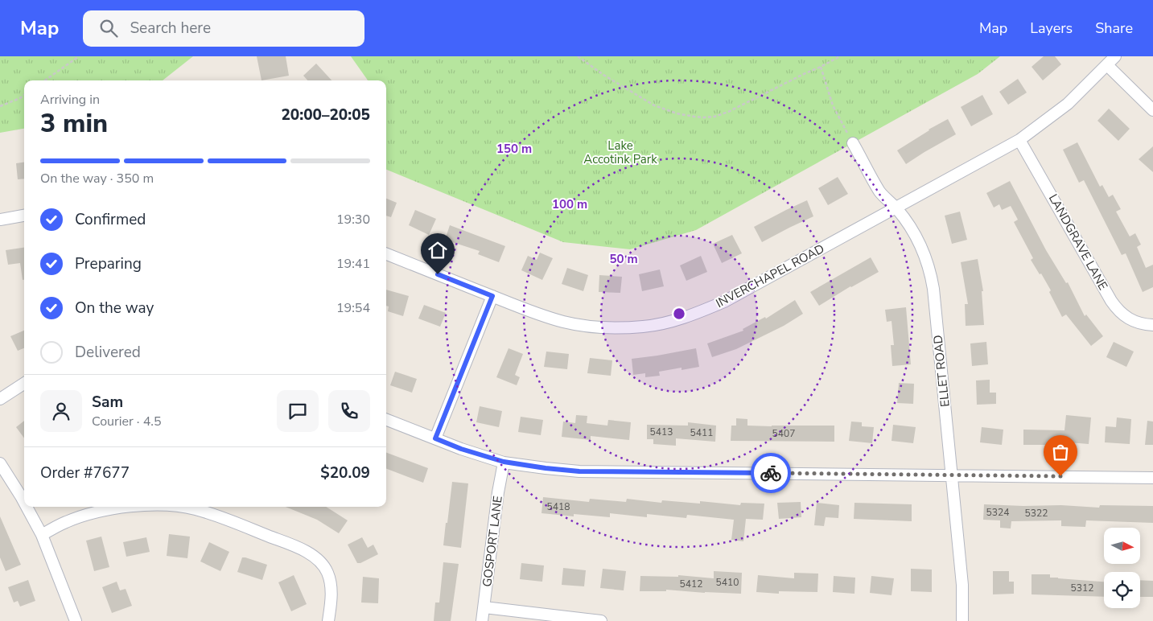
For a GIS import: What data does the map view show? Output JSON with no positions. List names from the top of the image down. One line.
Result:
{"streets":{"street":["LANDGRAVE LANE","INVERCHAPEL ROAD","ELLET ROAD","GOSPORT LANE"]},"crossings":[["LANDGRAVE LANE","INVERCHAPEL ROAD"],["INVERCHAPEL ROAD","ELLET ROAD"]],"parks":["Lake Accotink Park"],"house_numbers":["5413","5411","5407","5418","5324","5322","5410","5412","5312"],"north":"right","page":{"header":"Map","search":"Search here","nav":["Map","Layers","Share"],"heading":["3 min","Arriving in","20:00–20:05"],"panel":["Sam","Courier · 4.5","Order #7677","$20.09"],"bar":"On the way · 350 m","list":[["Confirmed","19:30"],["Preparing","19:41"],["On the way","19:54"],"Delivered"]},"rings":["150 m","100 m","50 m"]}
